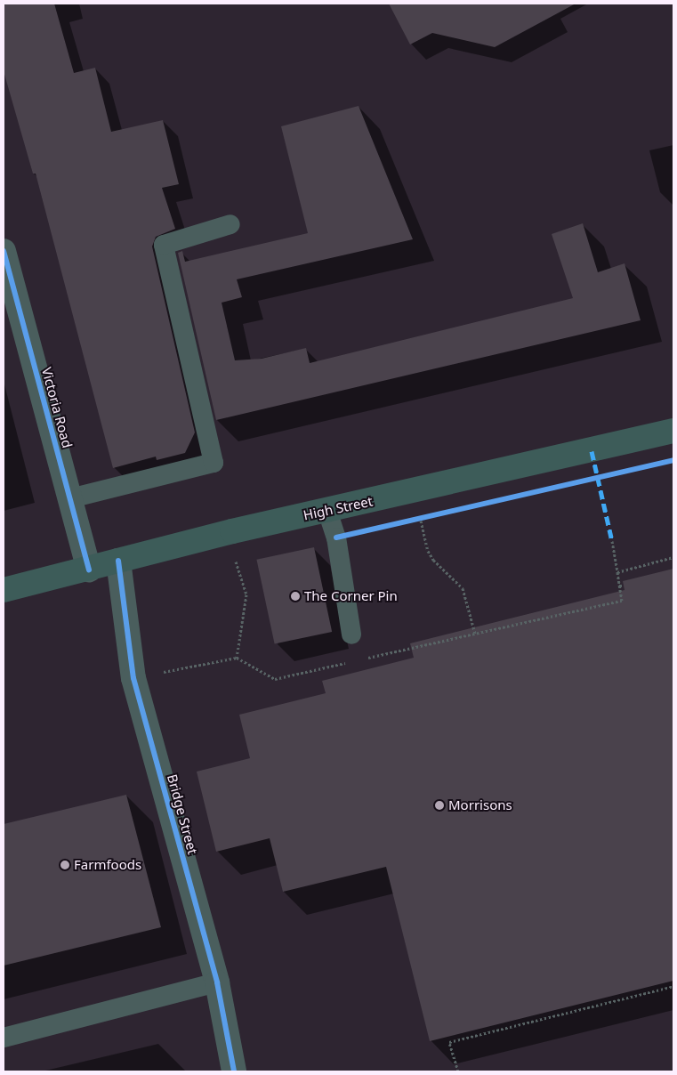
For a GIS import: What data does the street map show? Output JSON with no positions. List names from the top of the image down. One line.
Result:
{"streets":{"main road":["High Street"],"street":["Victoria Road","Bridge Street"]},"crossings":[["Victoria Road","High Street"],["High Street","Bridge Street"]],"places":["The Corner Pin","Morrisons","Farmfoods"]}
